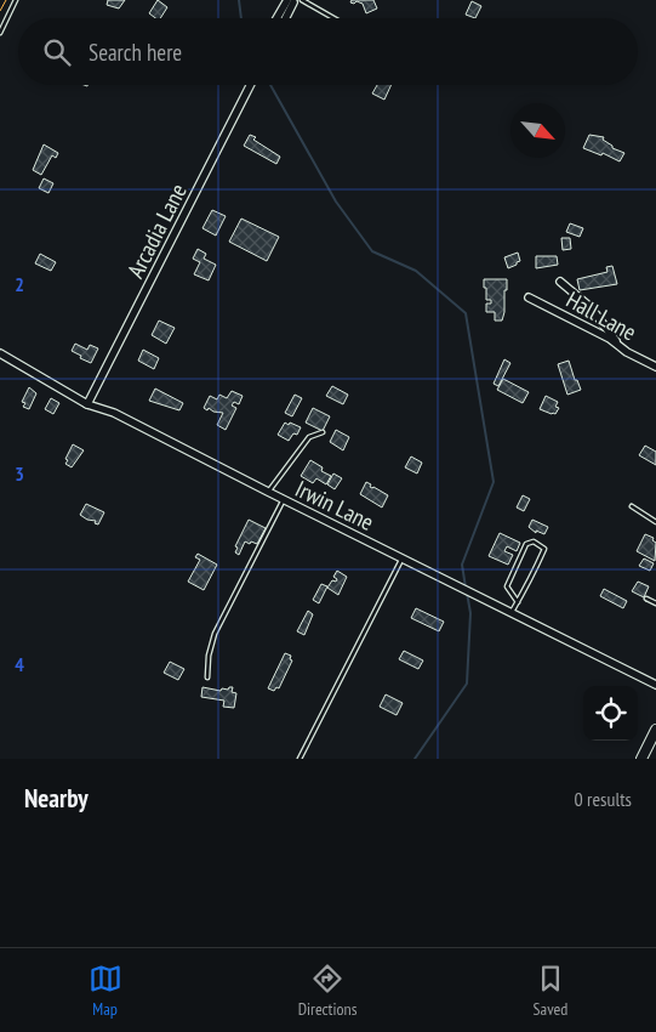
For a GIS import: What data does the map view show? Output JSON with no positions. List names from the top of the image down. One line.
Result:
{"streets":{"street":["Arcadia Lane","Hall Lane","Irwin Lane"]},"crossings":[["Arcadia Lane","Irwin Lane"]],"north":"bottom right","page":{"search":"Search here","heading":["Nearby","0 results"],"nav":["Map","Directions","Saved"]},"grid":{"rows":["2","3","4"]}}
